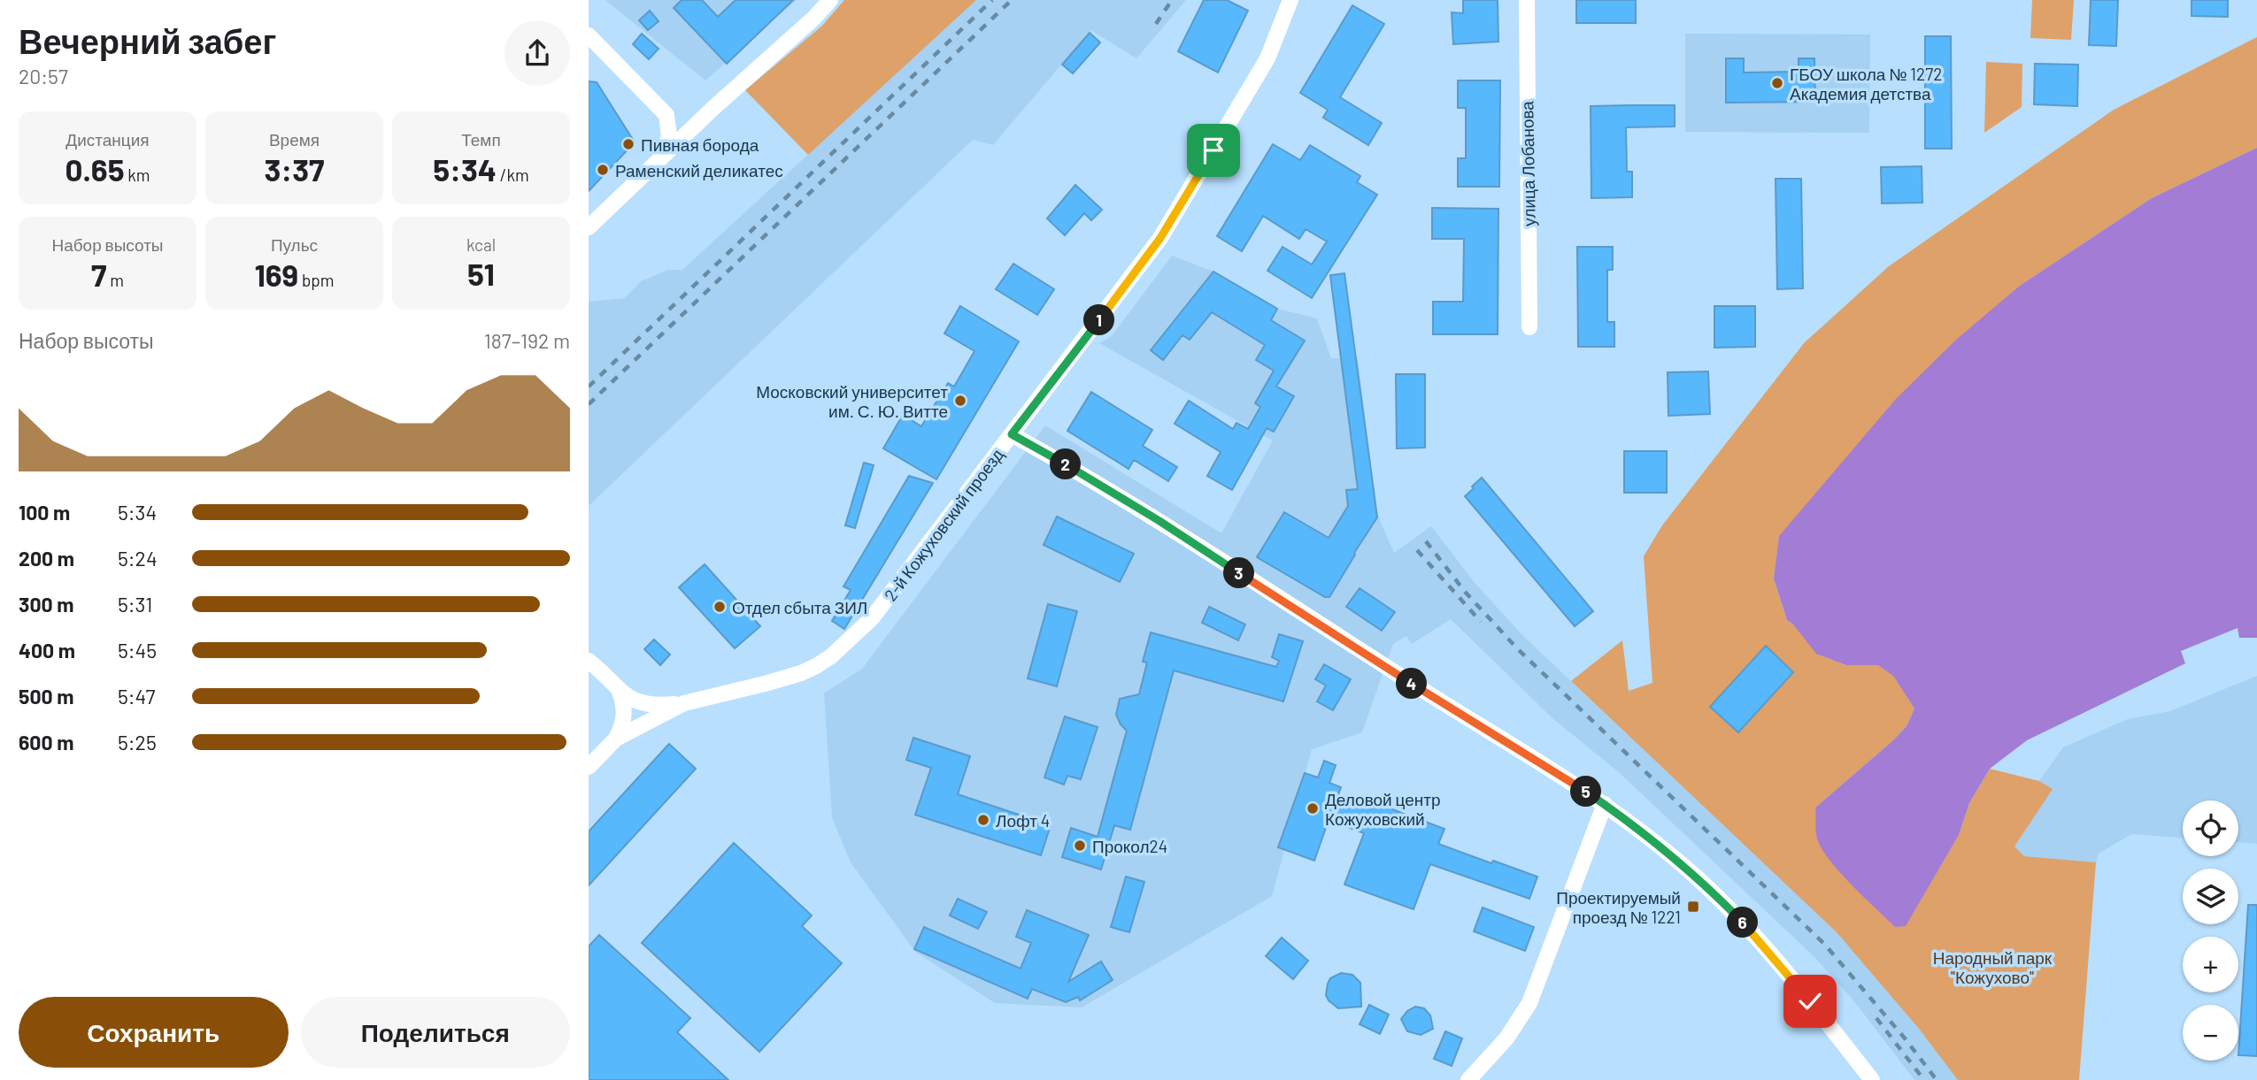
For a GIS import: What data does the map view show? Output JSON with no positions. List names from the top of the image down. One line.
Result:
{"streets":{"street":["улица Лобанова","2-й Кожуховский проезд"]},"parks":["Народный парк \"Кожухово\""],"places":{"other":["ГБОУ школа № 1272 Академия детства","Пивная борода","Раменский деликатес","Московский университет им. С. Ю. Витте","Отдел сбыта ЗИЛ","Деловой центр Кожуховский","Лофт 4","Прокол24"],"transit":["Проектируемый проезд № 1221"]},"page":{"heading":["Вечерний забег","20:57"],"stats":[["Дистанция","0.65 km"],["Время","3:37"],["Темп","5:34 /km"],["Набор высоты","7 m"],["Пульс","169 bpm"],["kcal","51"]],"pins":["1","2","3","4","5","6"],"chart":["Набор высоты","187–192 m"],"list":[{"name":"100 m","note":"5:34"},{"name":"200 m","note":"5:24"},{"name":"300 m","note":"5:31"},{"name":"400 m","note":"5:45"},{"name":"500 m","note":"5:47"},{"name":"600 m","note":"5:25"}],"map_buttons":["+","−"],"buttons":["Сохранить","Поделиться"]}}
